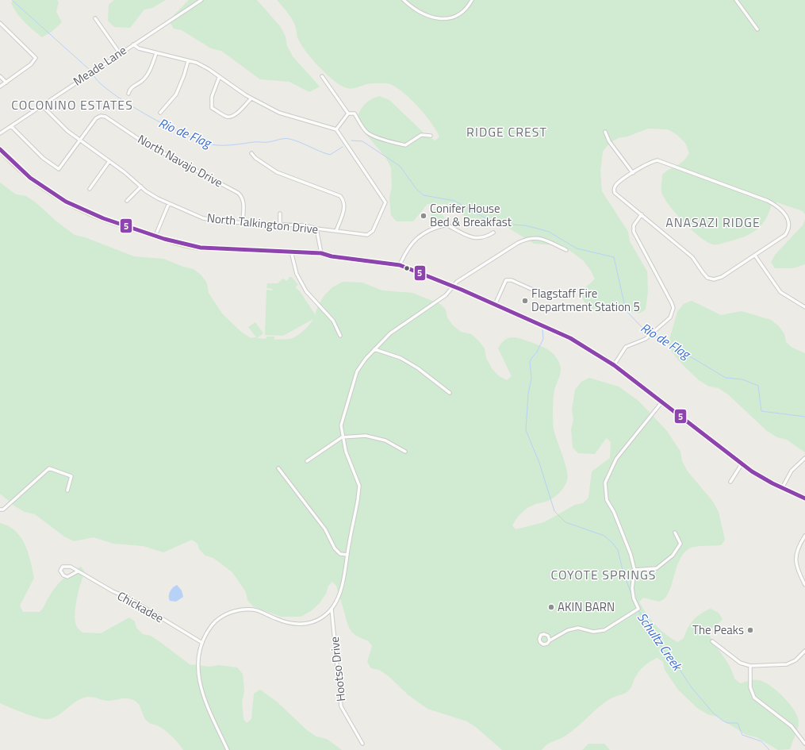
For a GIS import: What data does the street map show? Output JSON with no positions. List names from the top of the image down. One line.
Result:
{"streets":{"street":["Meade Lane","North Navajo Drive","North Talkington Drive","Chickadee","Hootso Drive"]},"crossings":[["Meade Lane","North Talkington Drive"],["North Navajo Drive","North Talkington Drive"]],"districts":["COCONINO ESTATES","RIDGE CREST","ANASAZI RIDGE","COYOTE SPRINGS"],"water":["Rio de Flag","Schultz Creek"],"places":["Conifer House Bed & Breakfast","Flagstaff Fire Department Station 5","AKIN BARN","The Peaks"],"lines":["transit line 5"]}
